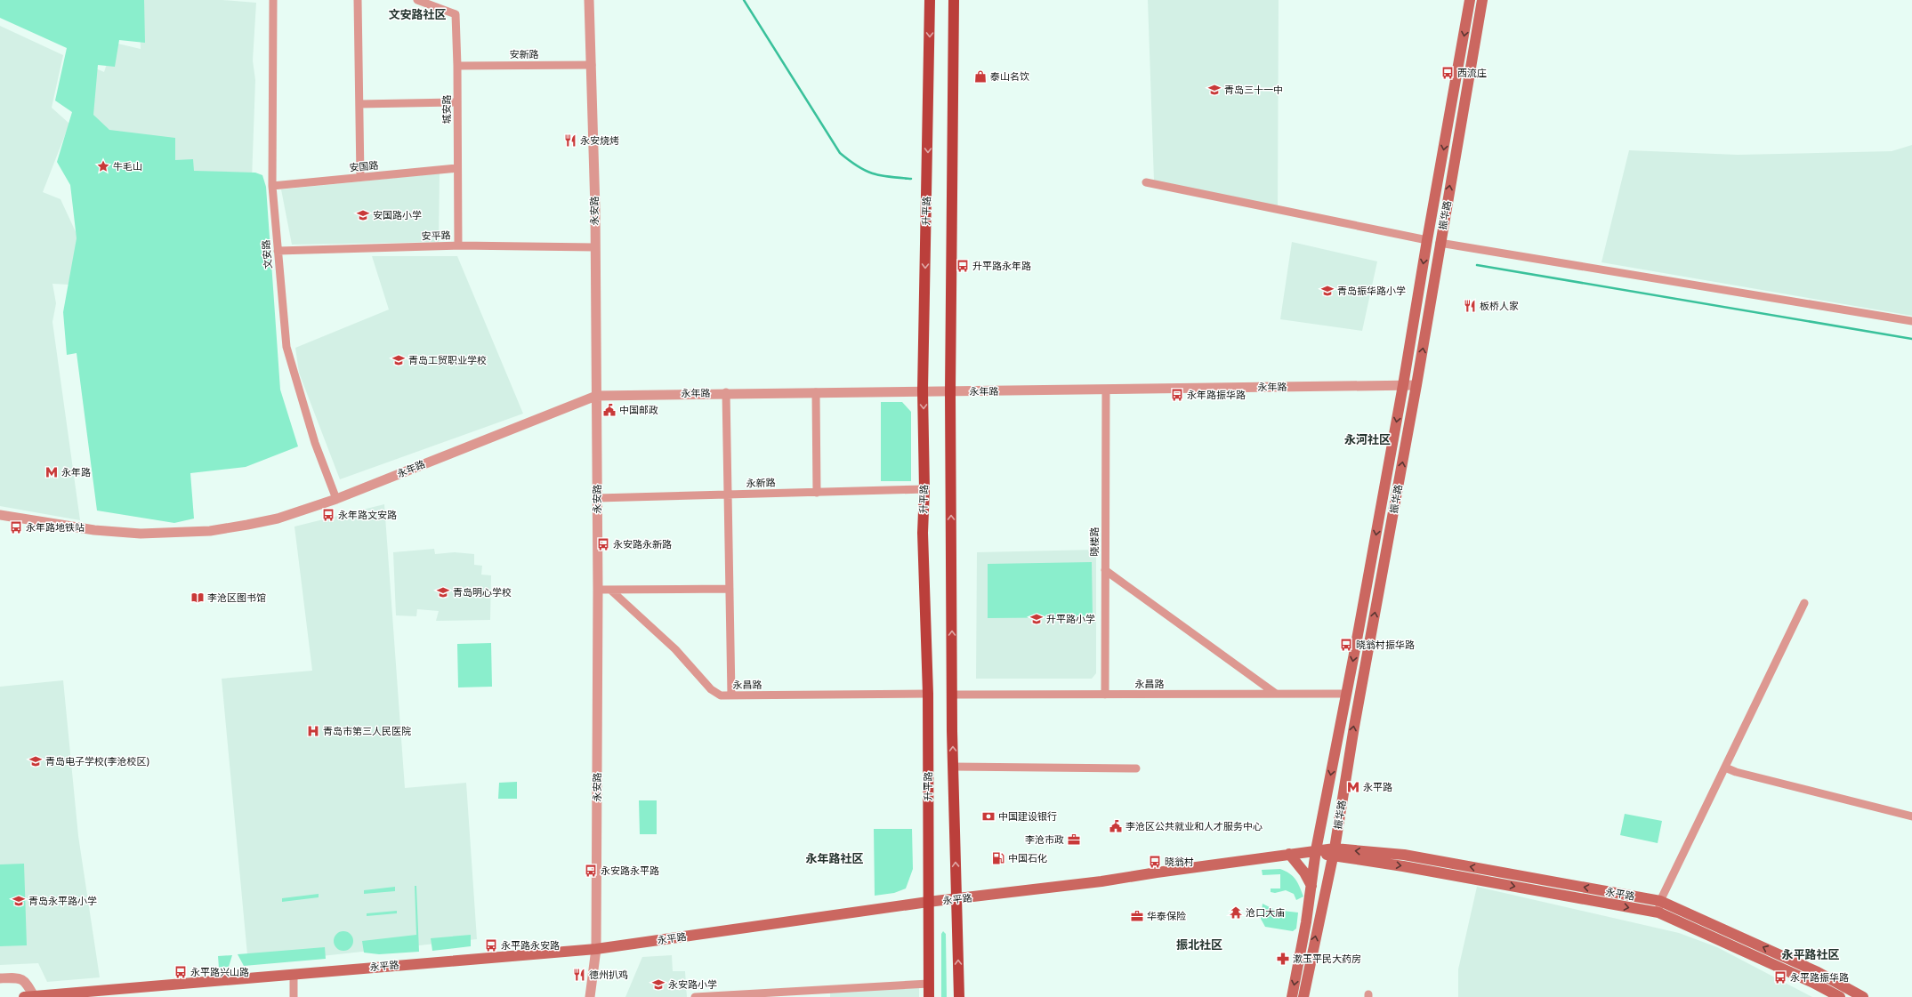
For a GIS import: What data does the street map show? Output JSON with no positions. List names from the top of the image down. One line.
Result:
{"streets":{"main road":["升平路","振华路","永平路"],"street":["安新路","城安路","安国路","永安路","安平路","文安路","永年路","永新路","晓楼路","永昌路"]},"crossings":[["安新路","城安路"],["安新路","永安路"],["城安路","安国路"],["城安路","安平路"],["安国路","文安路"],["永安路","安平路"],["永安路","永年路"],["永安路","永新路"],["永安路","永平路"],["升平路","永年路"],["升平路","永新路"],["升平路","永昌路"],["升平路","永平路"],["振华路","永年路"],["振华路","永昌路"],["振华路","永平路"],["安平路","文安路"],["文安路","永年路"],["永年路","晓楼路"],["晓楼路","永昌路"]],"districts":["文安路社区","永河社区","永年路社区","振北社区","永平路社区"],"places":{"bus stop":["西流庄","升平路永年路","永年路振华路","永年路文安路","永年路地铁站","永安路永新路","晓翁村振华路","晓翁村","永安路永平路","永平路永安路","永平路兴山路","永平路振华路"],"shop":["泰山名饮"],"school or university":["青岛三十一中","安国路小学","青岛振华路小学","青岛工贸职业学校","青岛明心学校","升平路小学","青岛电子学校(李沧校区)","青岛永平路小学","永安路小学"],"restaurant":["永安烧烤","板桥人家","徳州扒鸡"],"place":["牛毛山"],"public building":["中国邮政","李沧区公共就业和人才服务中心"],"metro station":["永年路","永平路"],"library":["李沧区图书馆"],"hospital":["青岛市第三人民医院"],"bank":["中国建设银行"],"office":["李沧市政","华泰保险"],"fuel station":["中国石化"],"temple":["沧口大庙"],"pharmacy":["漱玉平民大药房"]}}
